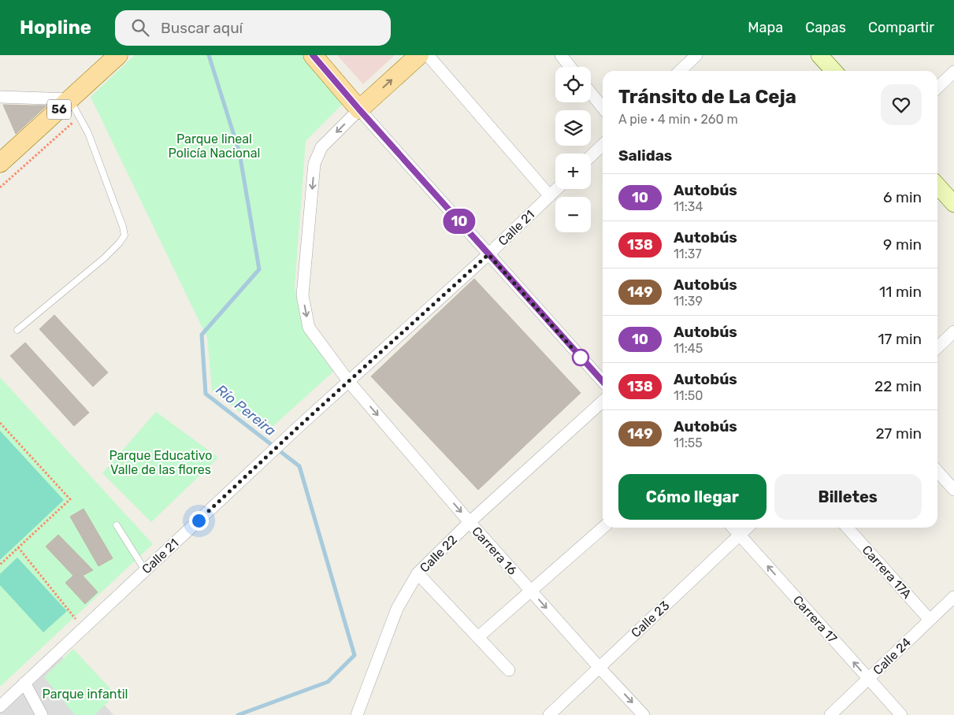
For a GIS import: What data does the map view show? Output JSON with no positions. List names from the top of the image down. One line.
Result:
{"streets":{"main road":["56"],"street":["Calle 21","Carrera 16","Calle 22","Carrera 17A","Calle 23","Carrera 17","Calle 24"]},"crossings":[["Calle 21","Carrera 16"],["Carrera 16","Calle 22"],["Carrera 16","Calle 23"],["Carrera 17A","Calle 24"],["Calle 23","Carrera 17"],["Carrera 17","Calle 24"]],"one_way":["Carrera 16","Carrera 17"],"water":["Río Pereira"],"parks":["Parque lineal Policía Nacional","Parque Educativo Valle de las flores","Parque infantil"],"lines":["bus line 10"],"page":{"header":"Hopline","search":"Buscar aquí","nav":["Mapa","Capas","Compartir"],"on_map":"10","map_buttons":["+","−"],"heading":[["Tránsito de La Ceja","A pie · 4 min · 260 m"],"Salidas"],"list":[{"mark":"10","name":"Autobús","note":"11:34","value":"6 min"},{"mark":"138","name":"Autobús","note":"11:37","value":"9 min"},{"mark":"149","name":"Autobús","note":"11:39","value":"11 min"},{"mark":"10","name":"Autobús","note":"11:45","value":"17 min"},{"mark":"138","name":"Autobús","note":"11:50","value":"22 min"},{"mark":"149","name":"Autobús","note":"11:55","value":"27 min"}],"buttons":["Cómo llegar","Billetes"]}}
